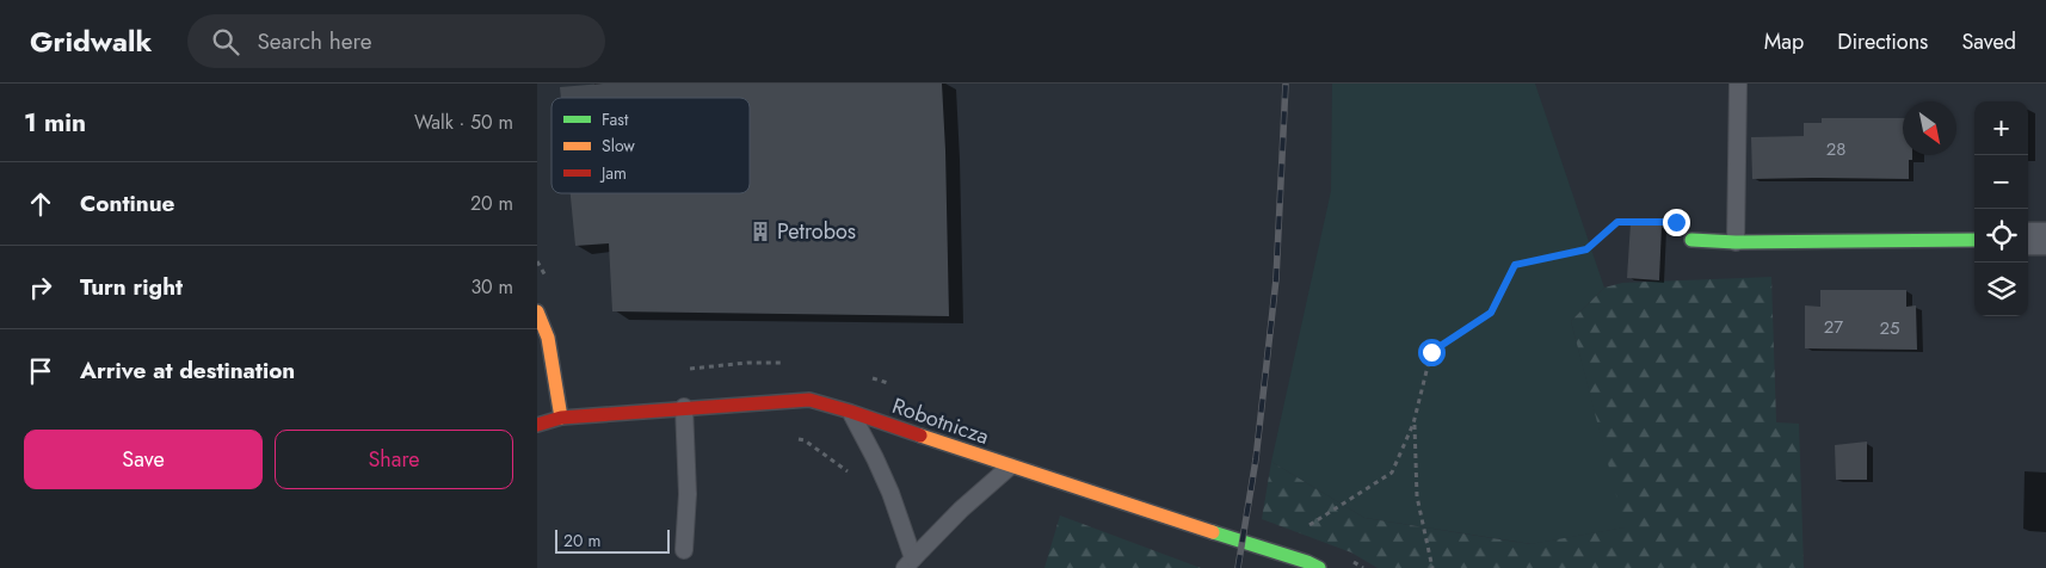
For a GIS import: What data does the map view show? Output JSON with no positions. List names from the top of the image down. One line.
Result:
{"streets":{"street":["Robotnicza"]},"places":{"building":["Petrobos"]},"house_numbers":["28","27","25"],"legend":["Fast","Slow","Jam"],"scale_bar":"20 m","north":"bottom right","page":{"header":"Gridwalk","search":"Search here","nav":["Map","Directions","Saved"],"heading":["1 min","Walk · 50 m"],"map_buttons":["+","−"],"list":[["Continue","20 m"],["Turn right","30 m"],"Arrive at destination"],"buttons":["Save","Share"],"scale":"20 m"}}
